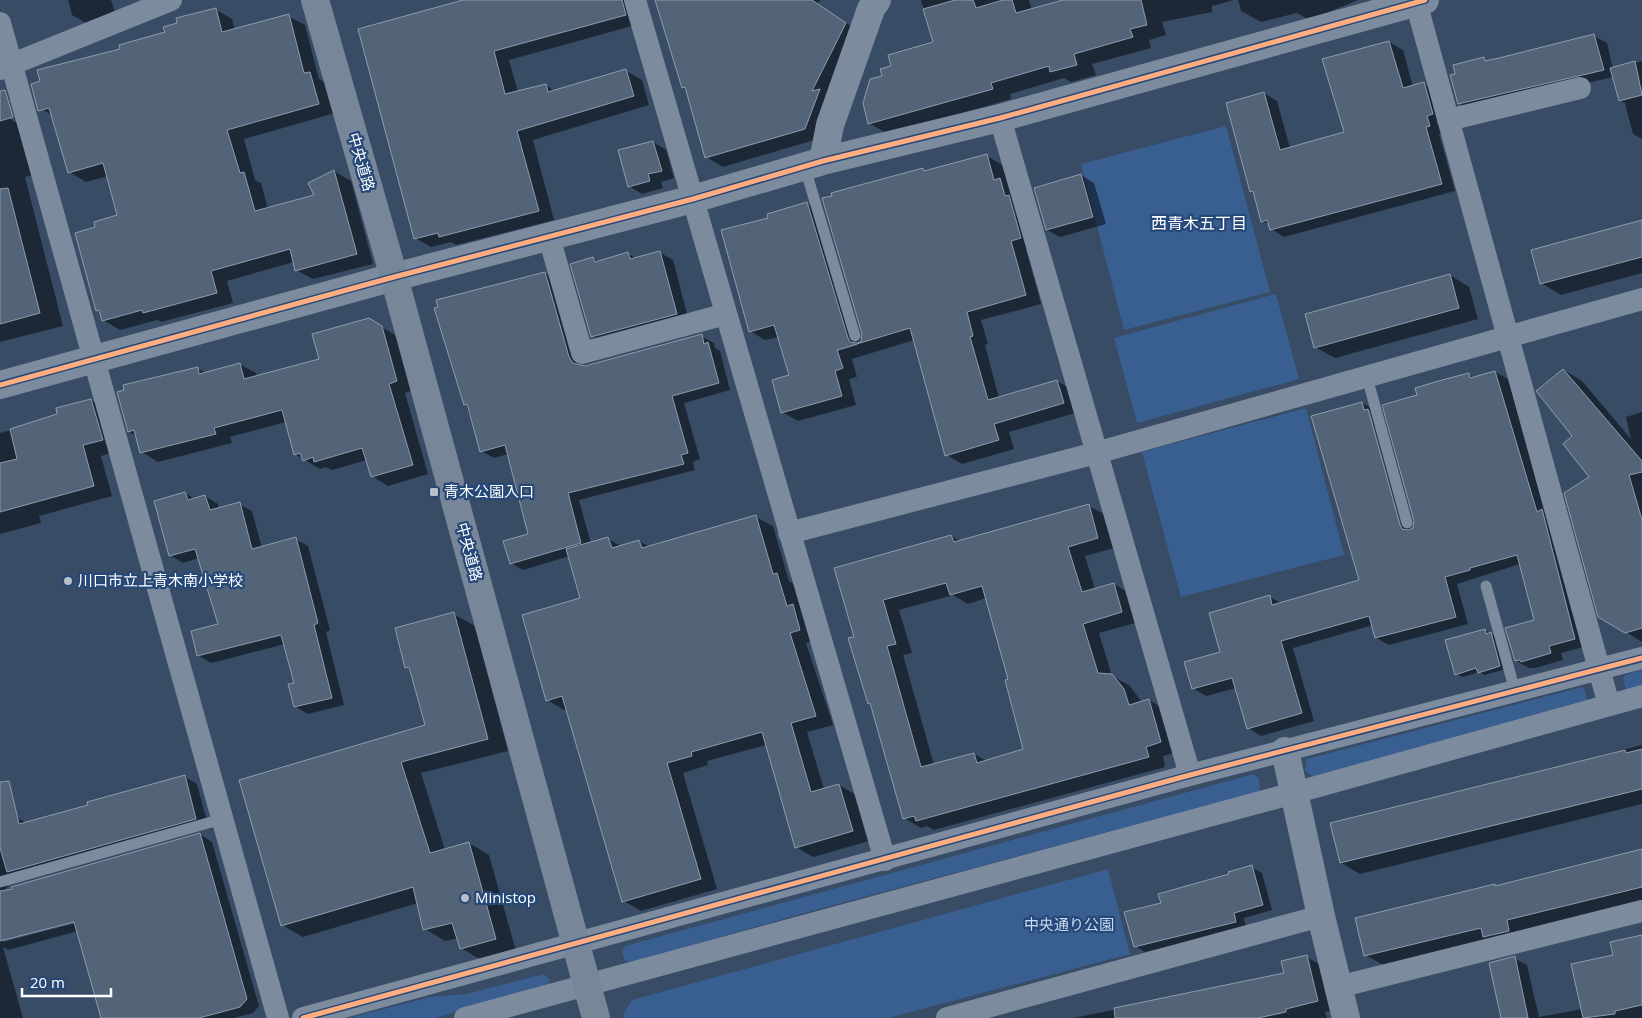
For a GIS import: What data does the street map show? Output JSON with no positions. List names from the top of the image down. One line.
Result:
{"streets":{"main road":["中央道路"]},"districts":["西青木五丁目"],"parks":["中央通り公園"],"places":{"transit":["青木公園入口"],"other":["川口市立上青木南小学校","Ministop"]},"scale_bar":"20 m"}
